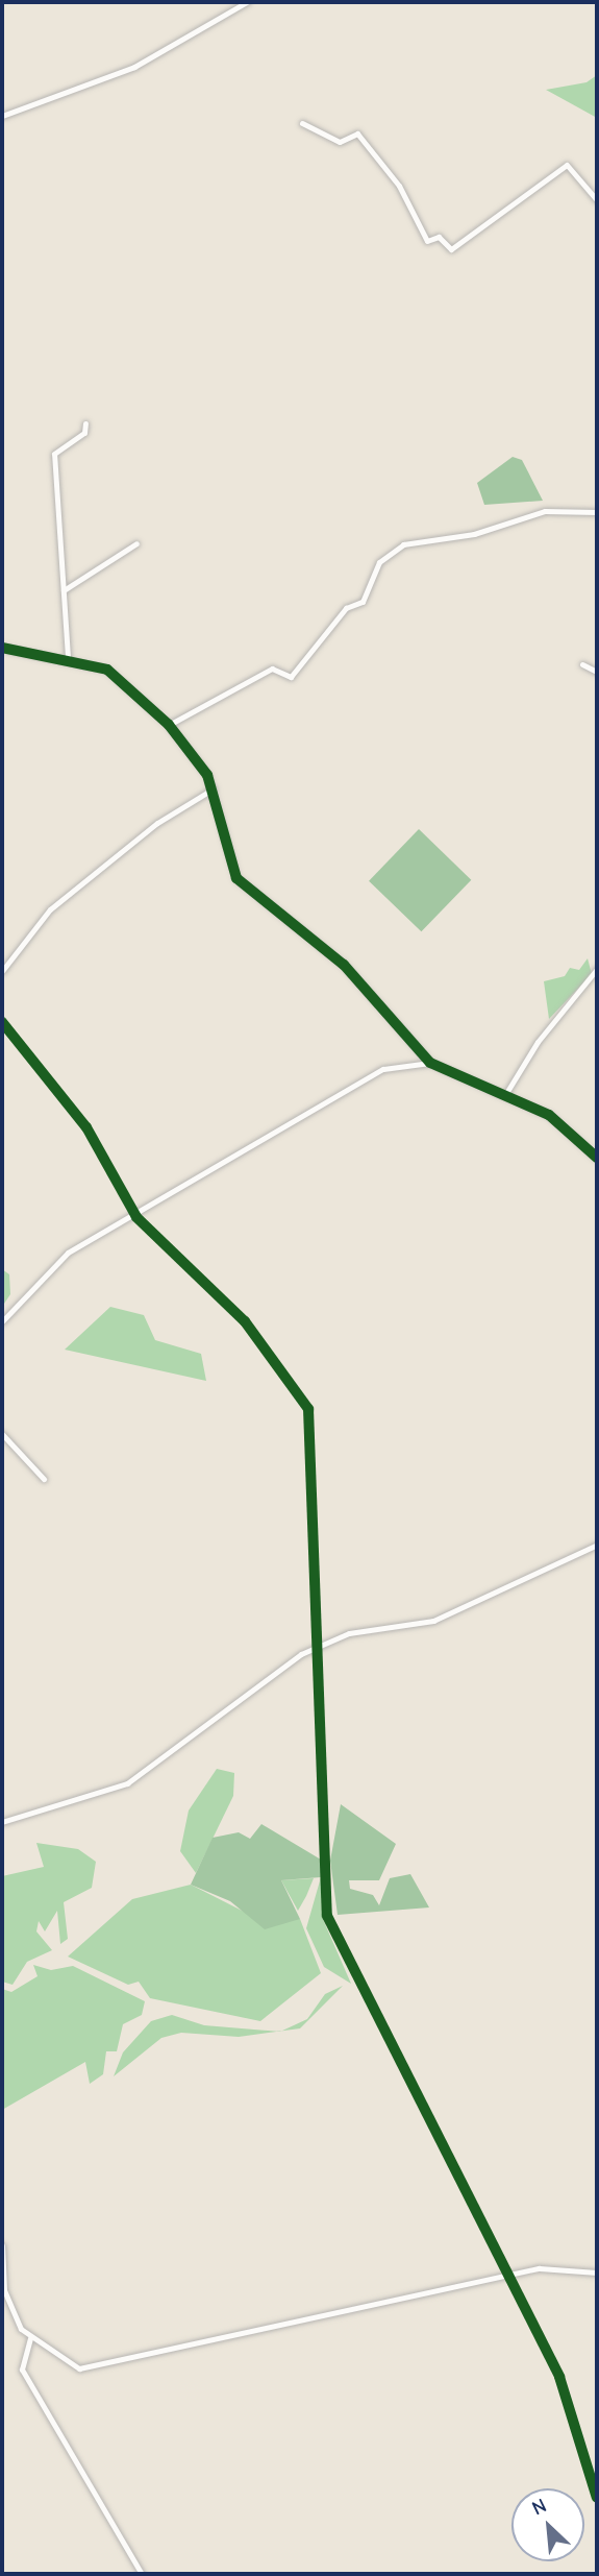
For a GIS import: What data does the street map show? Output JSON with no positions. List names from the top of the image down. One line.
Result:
{"north":"top left"}
